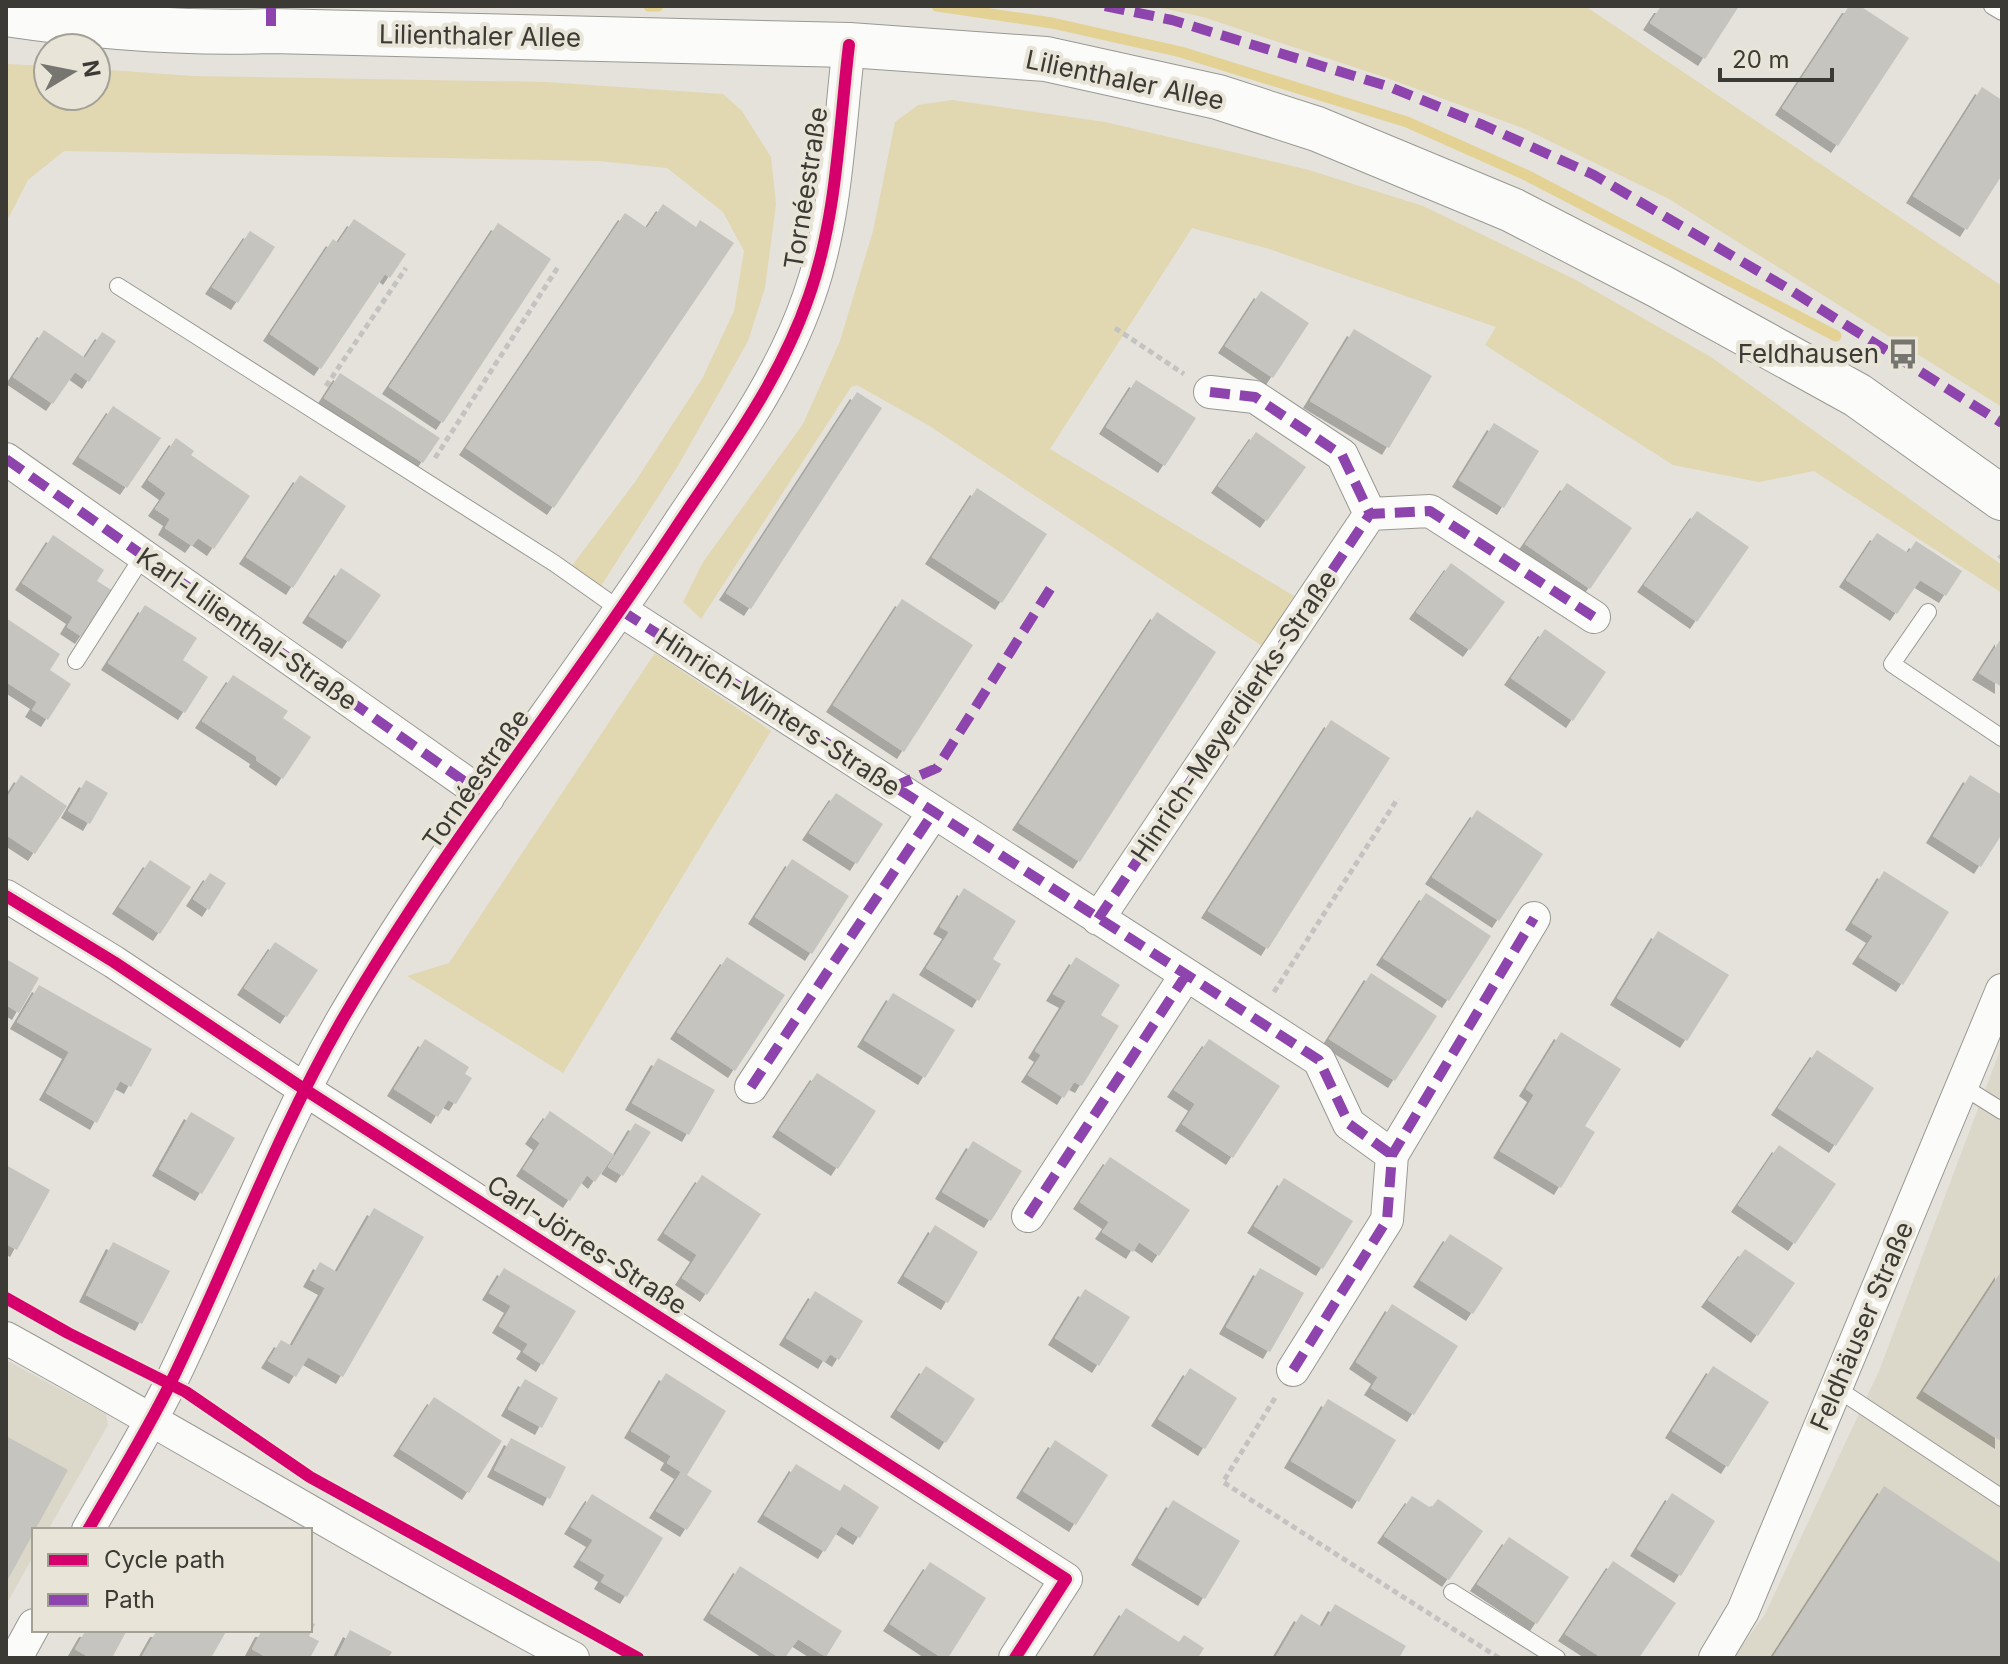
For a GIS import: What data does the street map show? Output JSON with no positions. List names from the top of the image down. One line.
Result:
{"streets":{"main road":["Lilienthaler Allee"],"street":["Tornéestraße","Karl-Lilienthal-Straße","Hinrich-Winters-Straße","Hinrich-Meyerdierks-Straße","Carl-Jörres-Straße","Feldhäuser Straße"]},"crossings":[["Lilienthaler Allee","Tornéestraße"],["Tornéestraße","Karl-Lilienthal-Straße"],["Tornéestraße","Hinrich-Winters-Straße"],["Tornéestraße","Carl-Jörres-Straße"],["Hinrich-Winters-Straße","Hinrich-Meyerdierks-Straße"]],"places":{"bus stop":["Feldhausen"]},"legend":["Cycle path","Path"],"scale_bar":"20 m","north":"right"}
